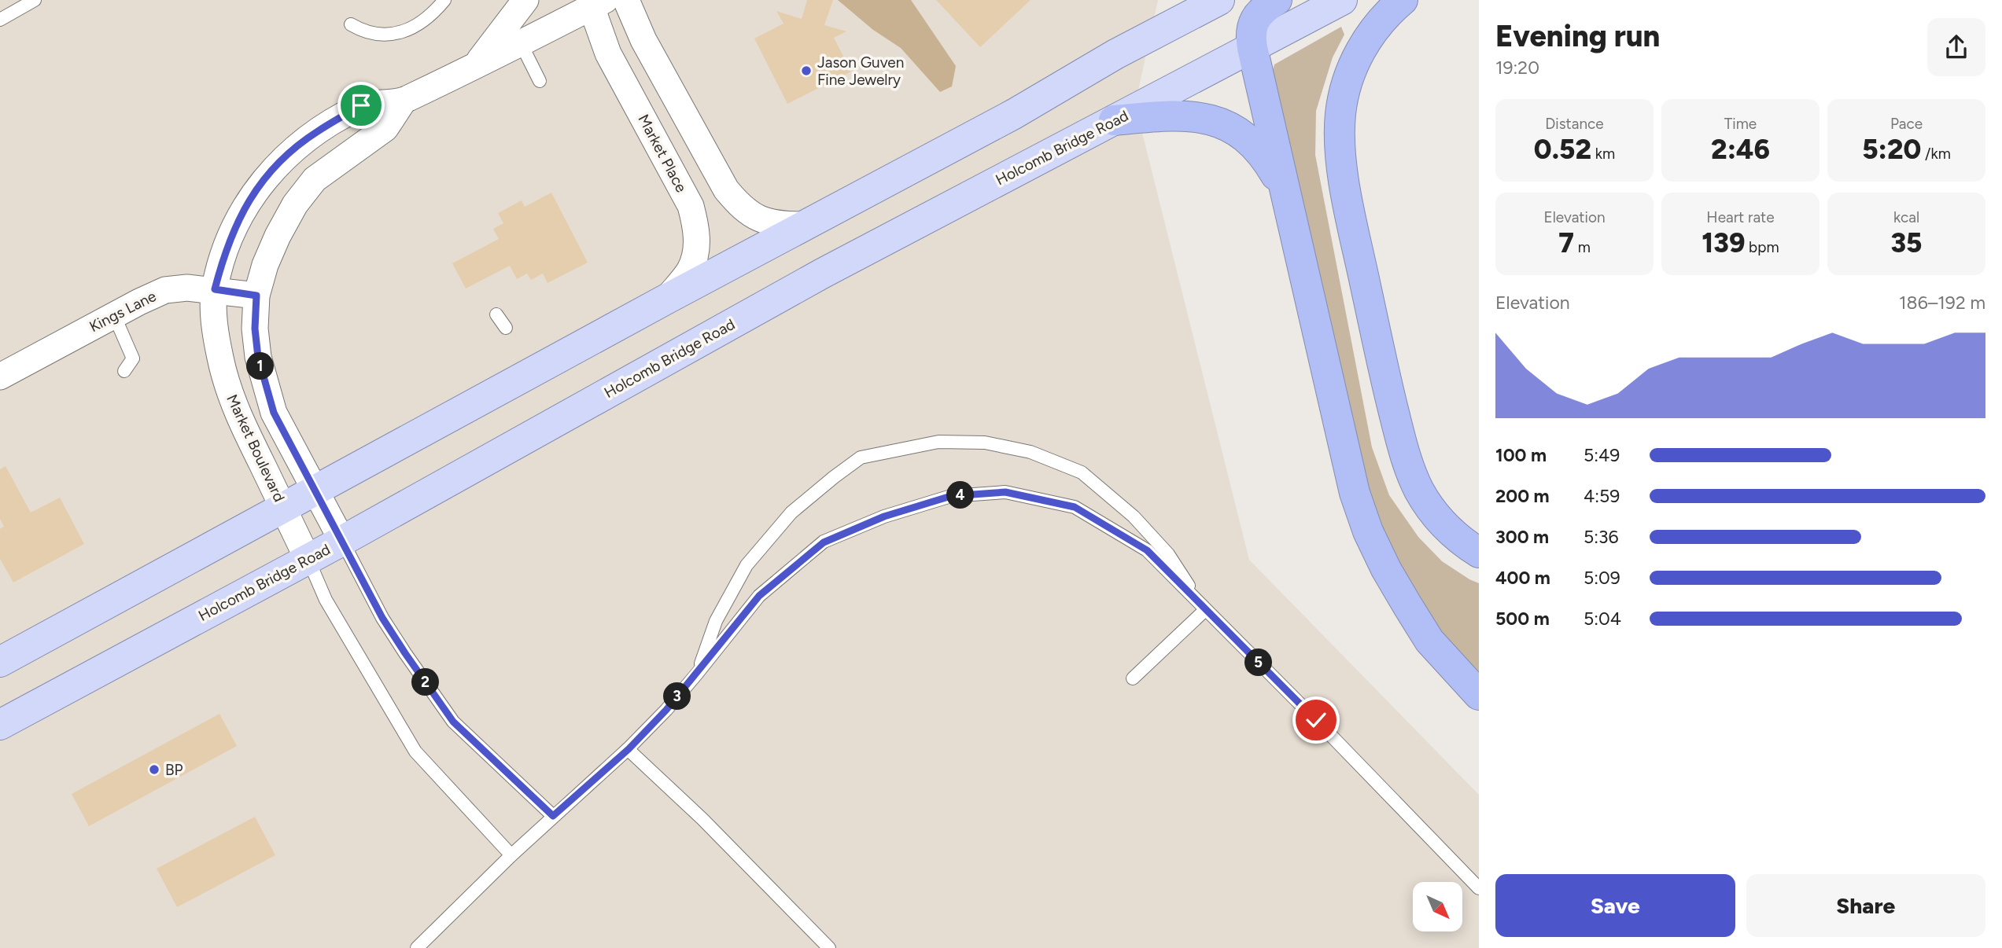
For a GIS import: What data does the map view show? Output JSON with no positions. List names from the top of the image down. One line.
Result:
{"streets":{"main road":["Holcomb Bridge Road"],"street":["Market Place","Kings Lane","Market Boulevard"]},"crossings":[["Holcomb Bridge Road","Market Boulevard"],["Market Place","Market Boulevard"],["Kings Lane","Market Boulevard"]],"places":["Jason Guven Fine Jewelry","BP"],"north":"bottom right","page":{"heading":["Evening run","19:20"],"stats":[["Distance","0.52 km"],["Time","2:46"],["Pace","5:20 /km"],["Elevation","7 m"],["Heart rate","139 bpm"],["kcal","35"]],"chart":["Elevation","186–192 m"],"pins":["1","4","5","2","3"],"list":[{"name":"100 m","note":"5:49"},{"name":"200 m","note":"4:59"},{"name":"300 m","note":"5:36"},{"name":"400 m","note":"5:09"},{"name":"500 m","note":"5:04"}],"buttons":["Save","Share"]}}
